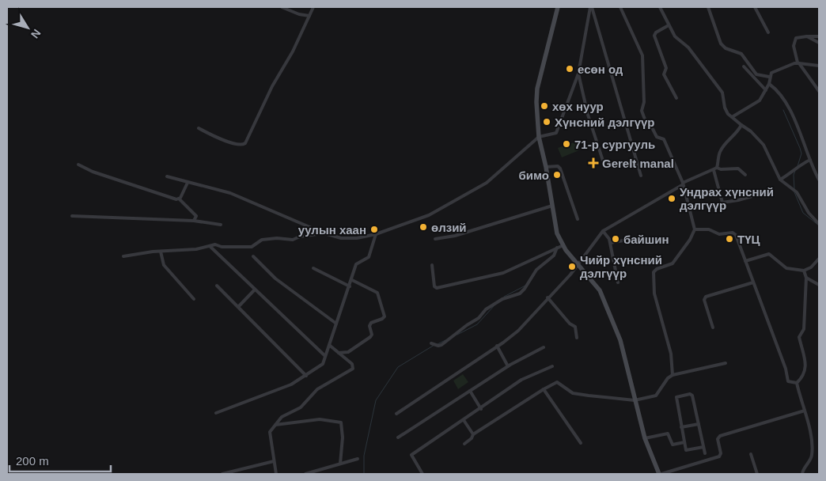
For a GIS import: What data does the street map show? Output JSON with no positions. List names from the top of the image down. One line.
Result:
{"places":{"other":["есөн од","хөх нуур","Хүнсний дэлгүүр","71-р сургууль","бимо","Ундрах хүнсний дэлгүүр","өлзий","уулын хаан","байшин","ТҮЦ","Чийр хүнсний дэлгүүр"],"health":["Gerelt manal"]},"scale_bar":"200 m","north":"bottom right"}
